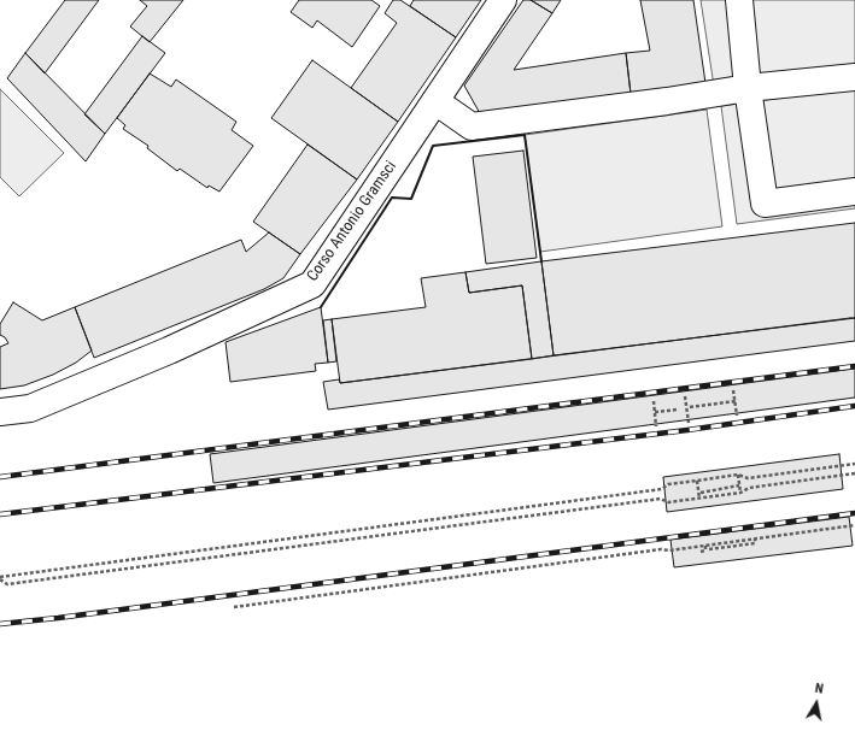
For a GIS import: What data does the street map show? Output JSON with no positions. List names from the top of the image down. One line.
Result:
{"streets":{"main road":["Corso Antonio Gramsci"]},"north":"top"}
